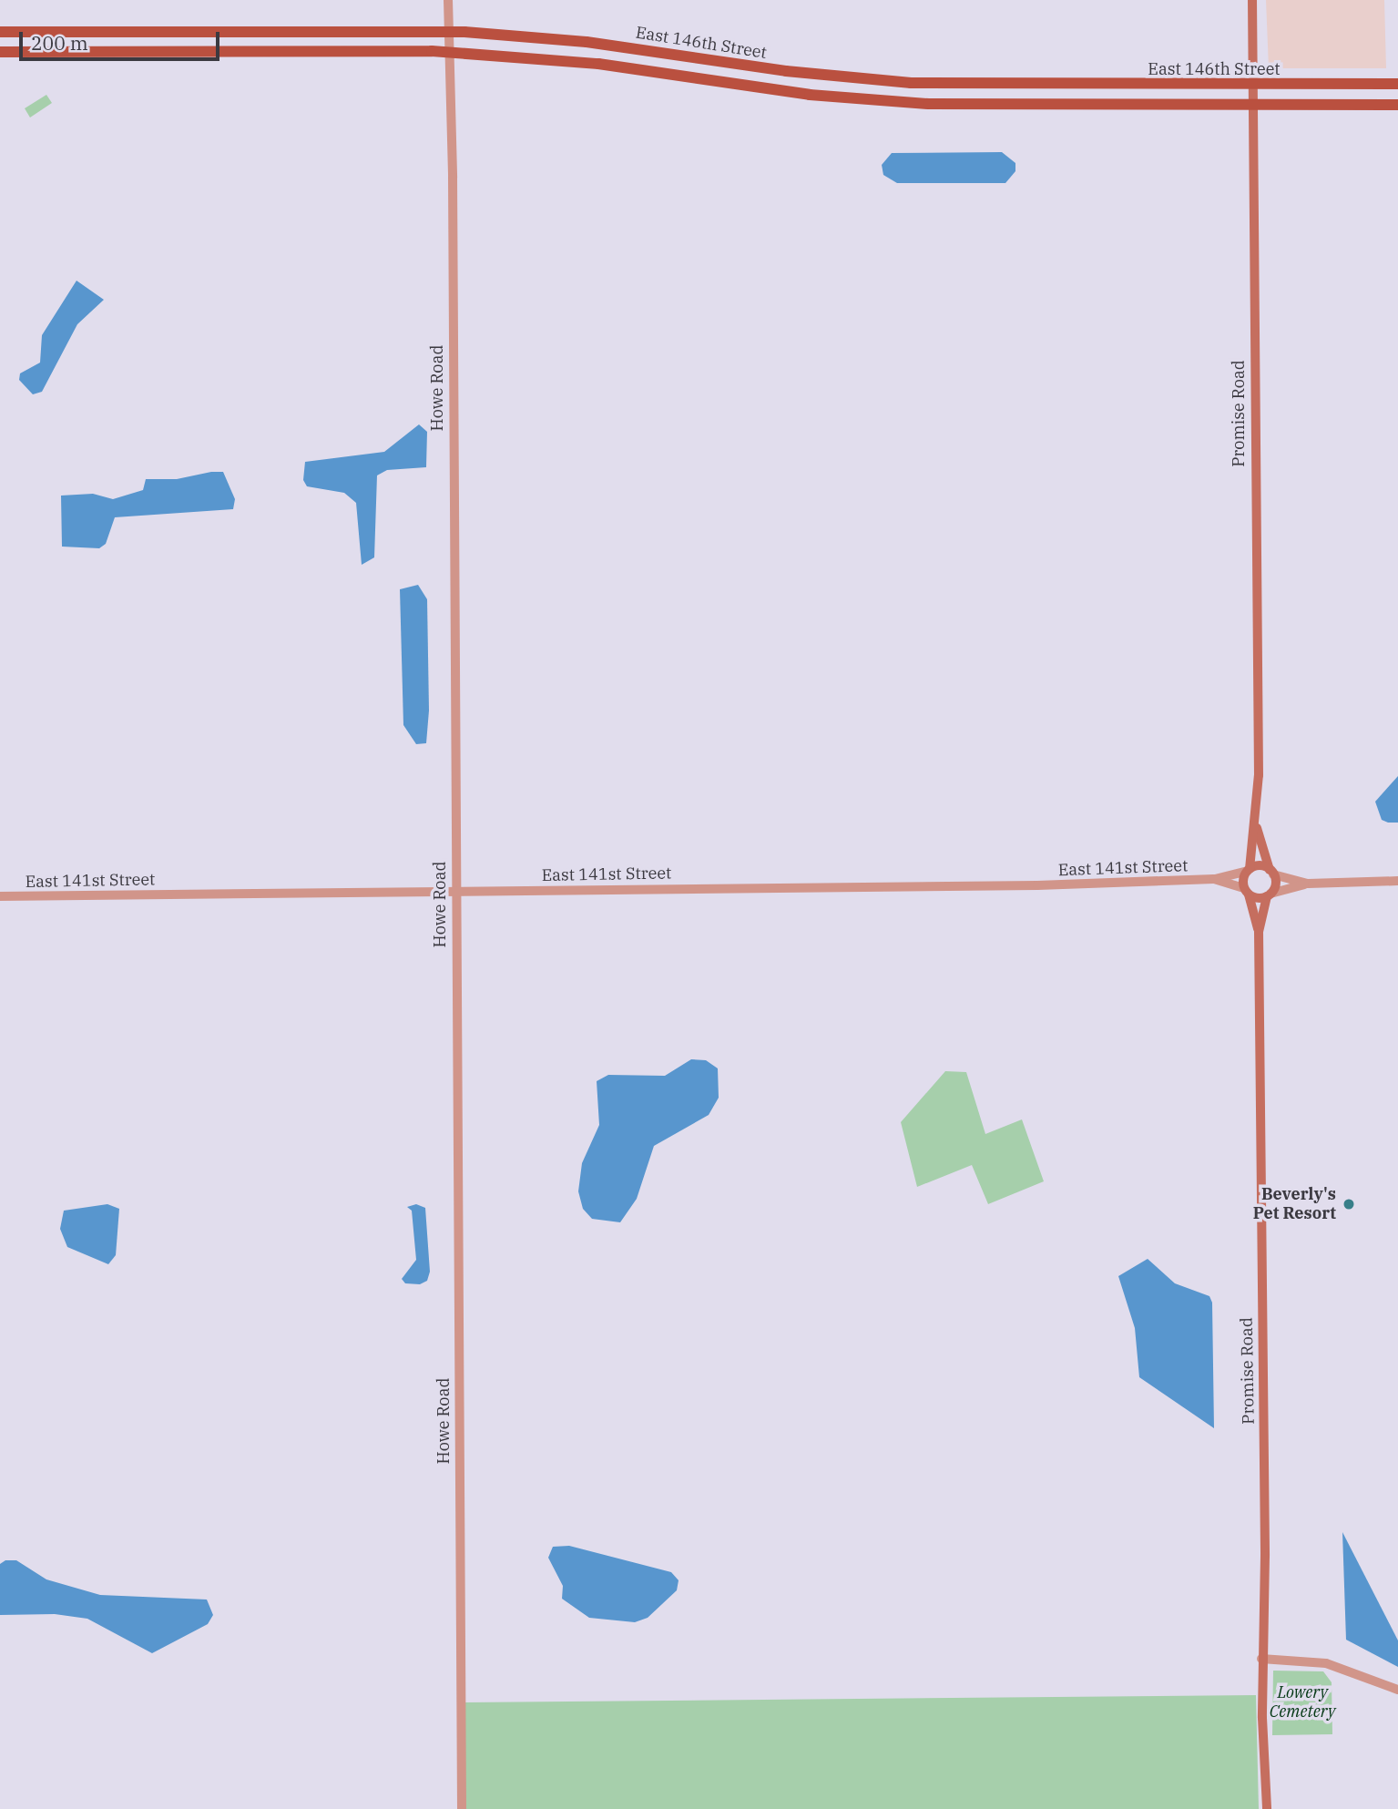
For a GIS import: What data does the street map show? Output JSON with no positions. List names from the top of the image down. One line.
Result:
{"streets":{"main road":["East 146th Street","Promise Road"],"street":["Howe Road","East 141st Street"]},"crossings":[["East 146th Street","Howe Road"],["East 146th Street","Promise Road"],["Howe Road","East 141st Street"],["Promise Road","East 141st Street"]],"parks":["Lowery Cemetery"],"places":["Beverly's Pet Resort"],"scale_bar":"200 m"}
